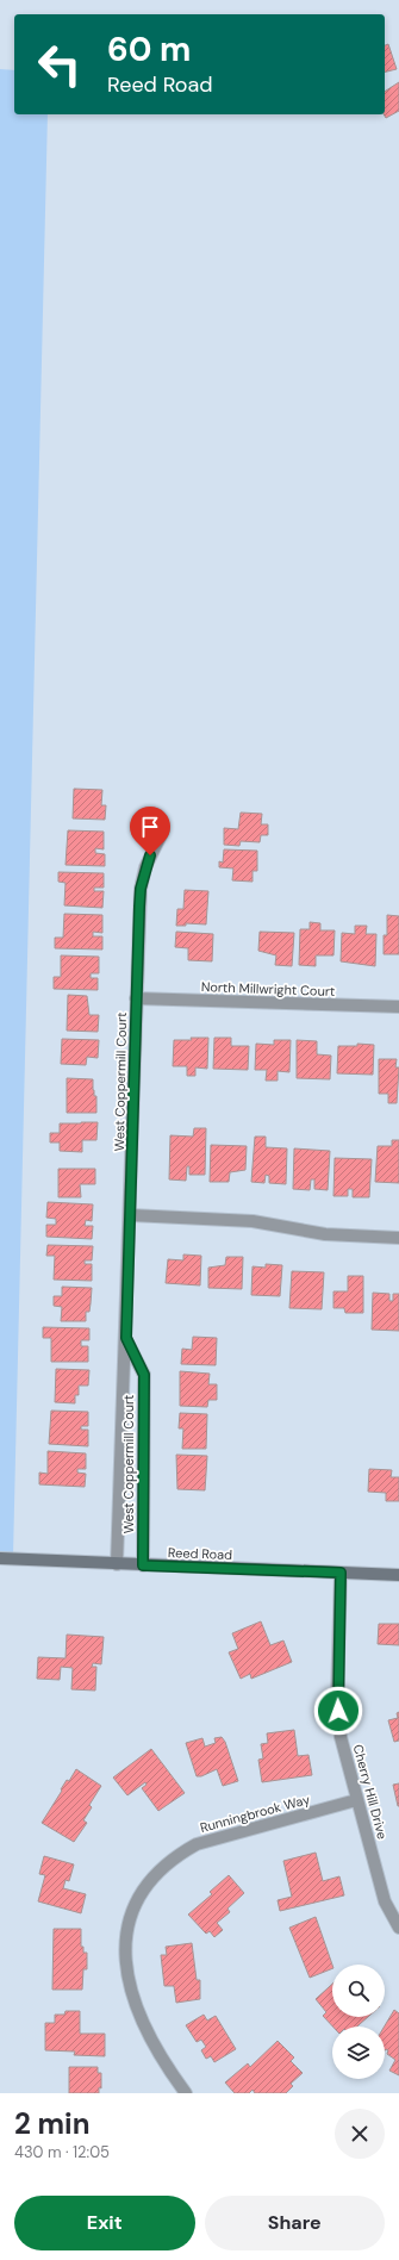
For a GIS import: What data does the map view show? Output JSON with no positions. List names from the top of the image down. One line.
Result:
{"streets":{"main road":["Reed Road"],"street":["North Millwright Court","West Coppermill Court","Cherry Hill Drive","Runningbrook Way"]},"crossings":[["North Millwright Court","West Coppermill Court"],["West Coppermill Court","Reed Road"],["Reed Road","Cherry Hill Drive"],["Cherry Hill Drive","Runningbrook Way"]],"page":{"turn":["60 m","Reed Road"],"heading":["2 min","430 m · 12:05"],"buttons":["Exit","Share"]}}
